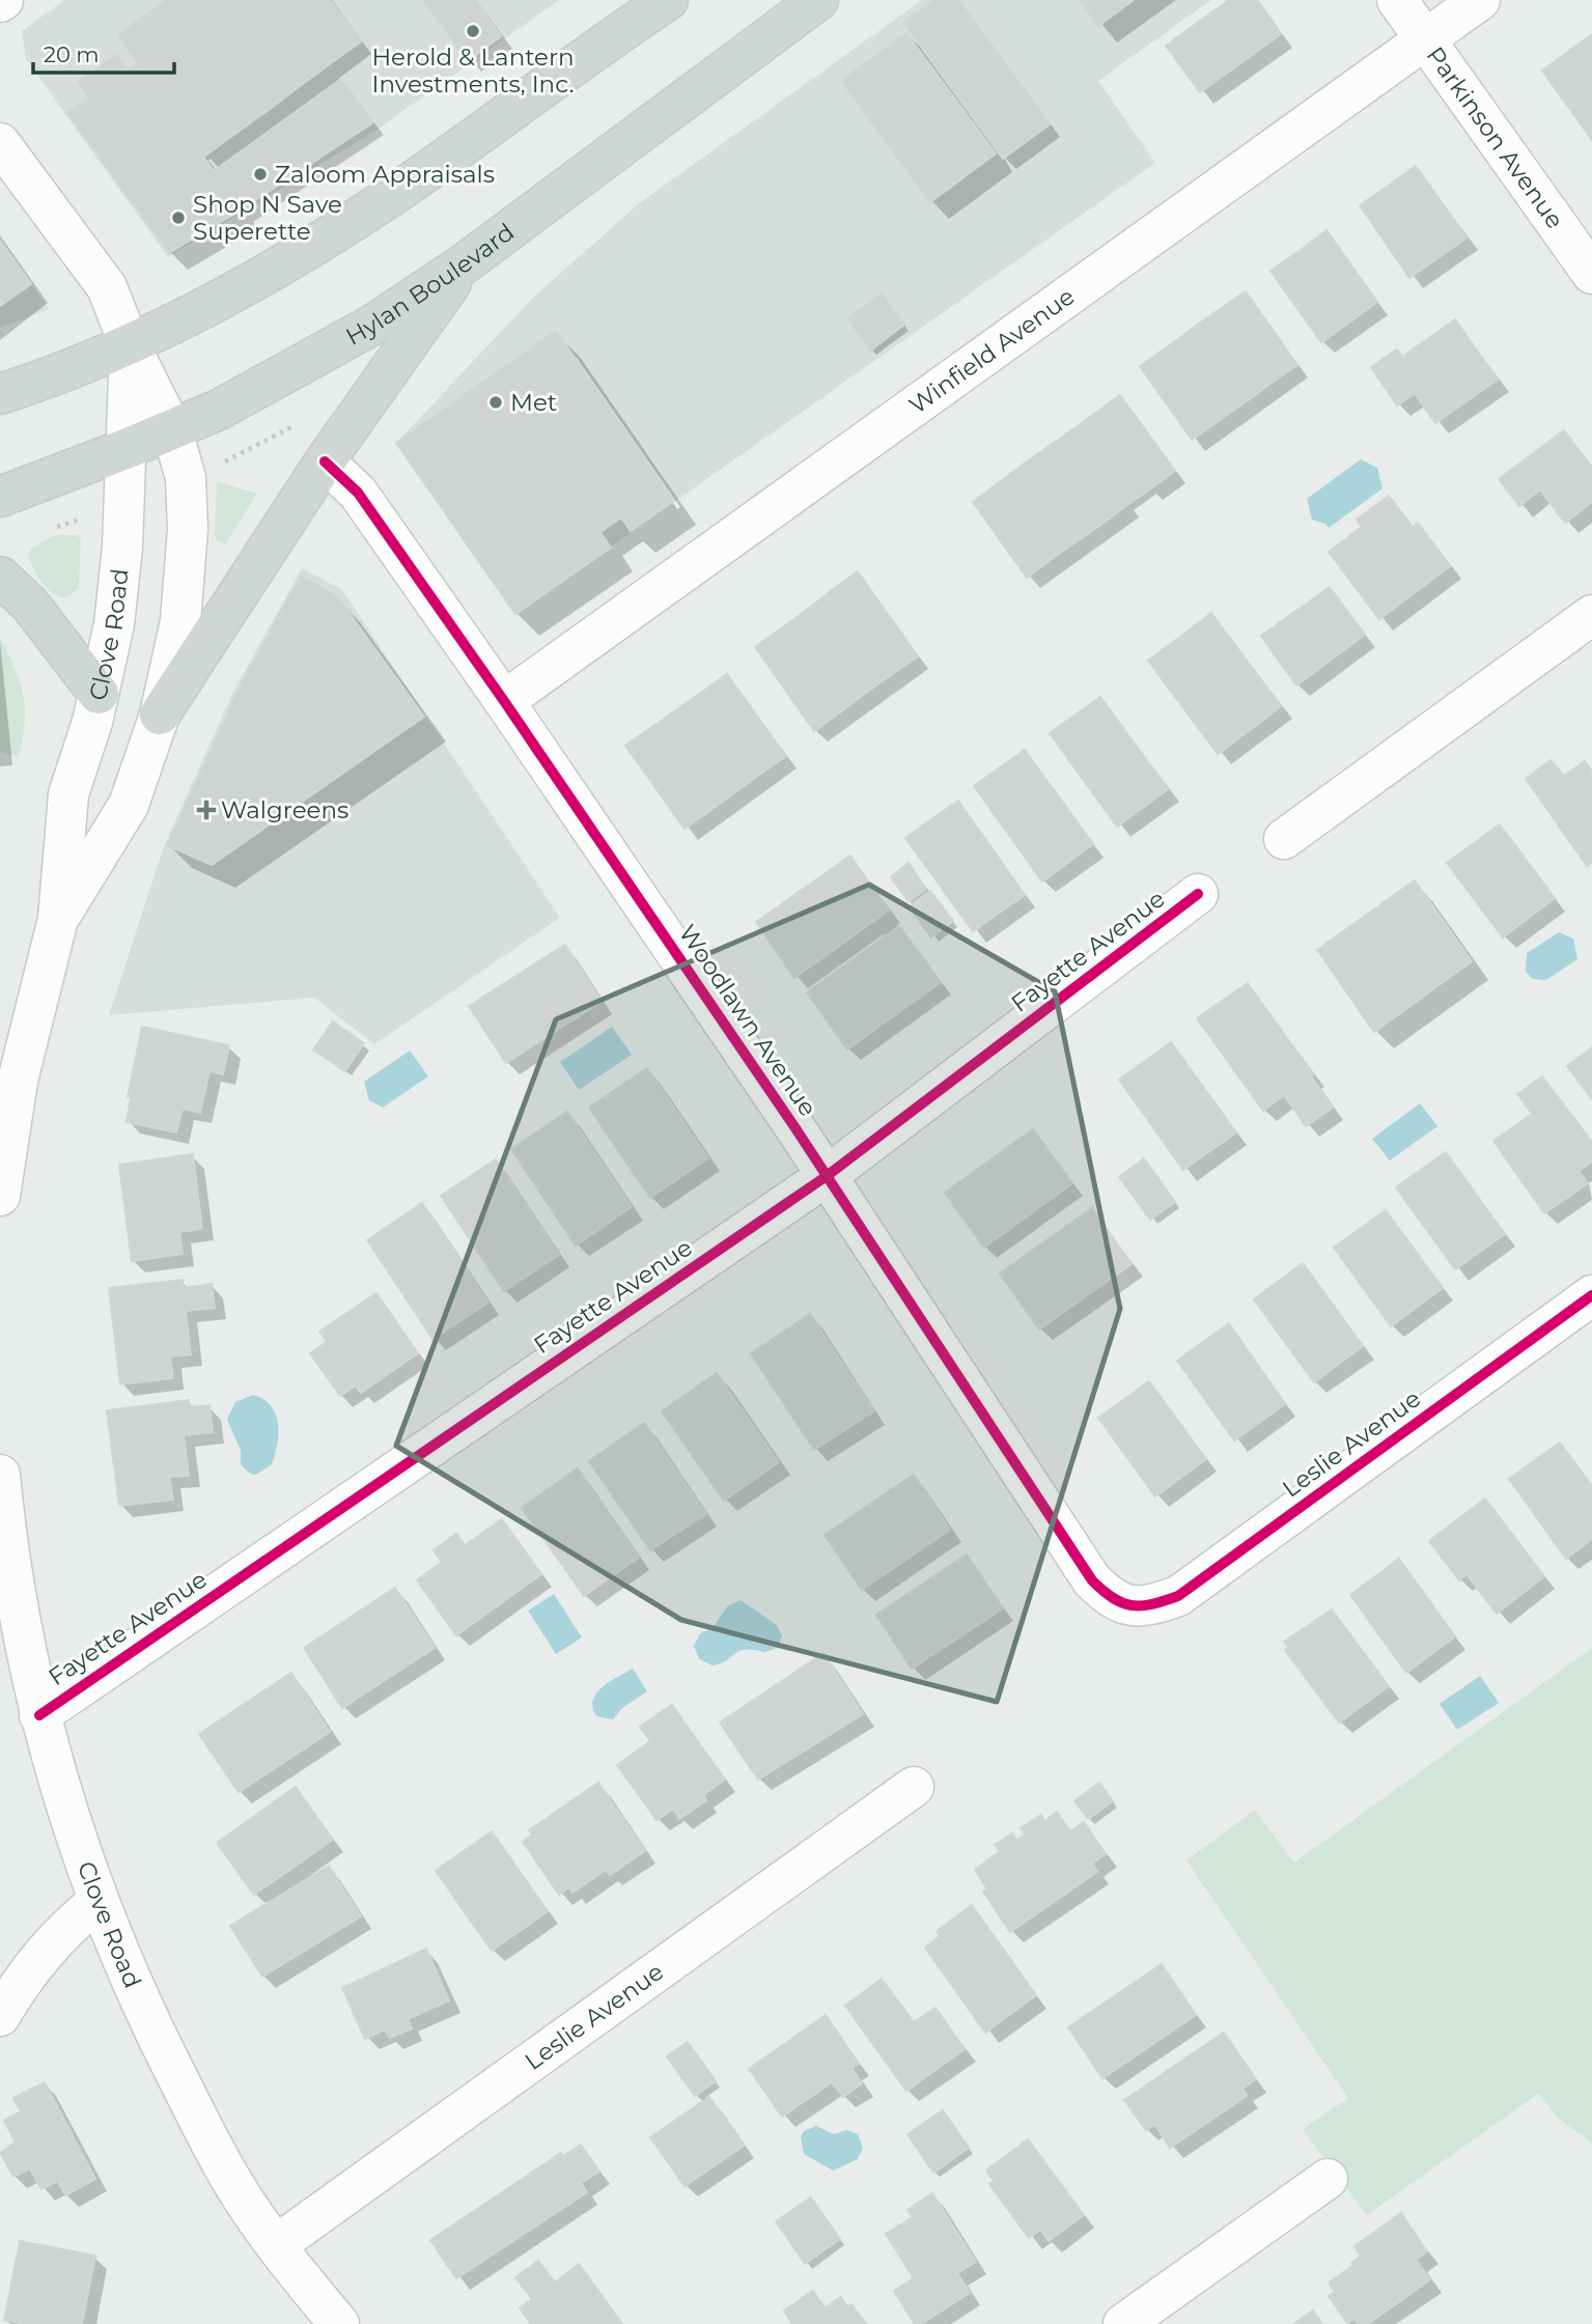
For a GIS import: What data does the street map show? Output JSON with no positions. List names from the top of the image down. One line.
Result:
{"streets":{"main road":["Hylan Boulevard"],"street":["Parkinson Avenue","Winfield Avenue","Clove Road","Fayette Avenue","Woodlawn Avenue","Leslie Avenue"]},"crossings":[["Parkinson Avenue","Winfield Avenue"],["Hylan Boulevard","Clove Road"],["Winfield Avenue","Woodlawn Avenue"],["Clove Road","Fayette Avenue"],["Clove Road","Leslie Avenue"],["Fayette Avenue","Woodlawn Avenue"],["Woodlawn Avenue","Leslie Avenue"]],"places":{"other":["Herold & Lantern Investments, Inc.","Zaloom Appraisals","Shop N Save Superette","Met"],"health":["Walgreens"]},"scale_bar":"20 m"}
